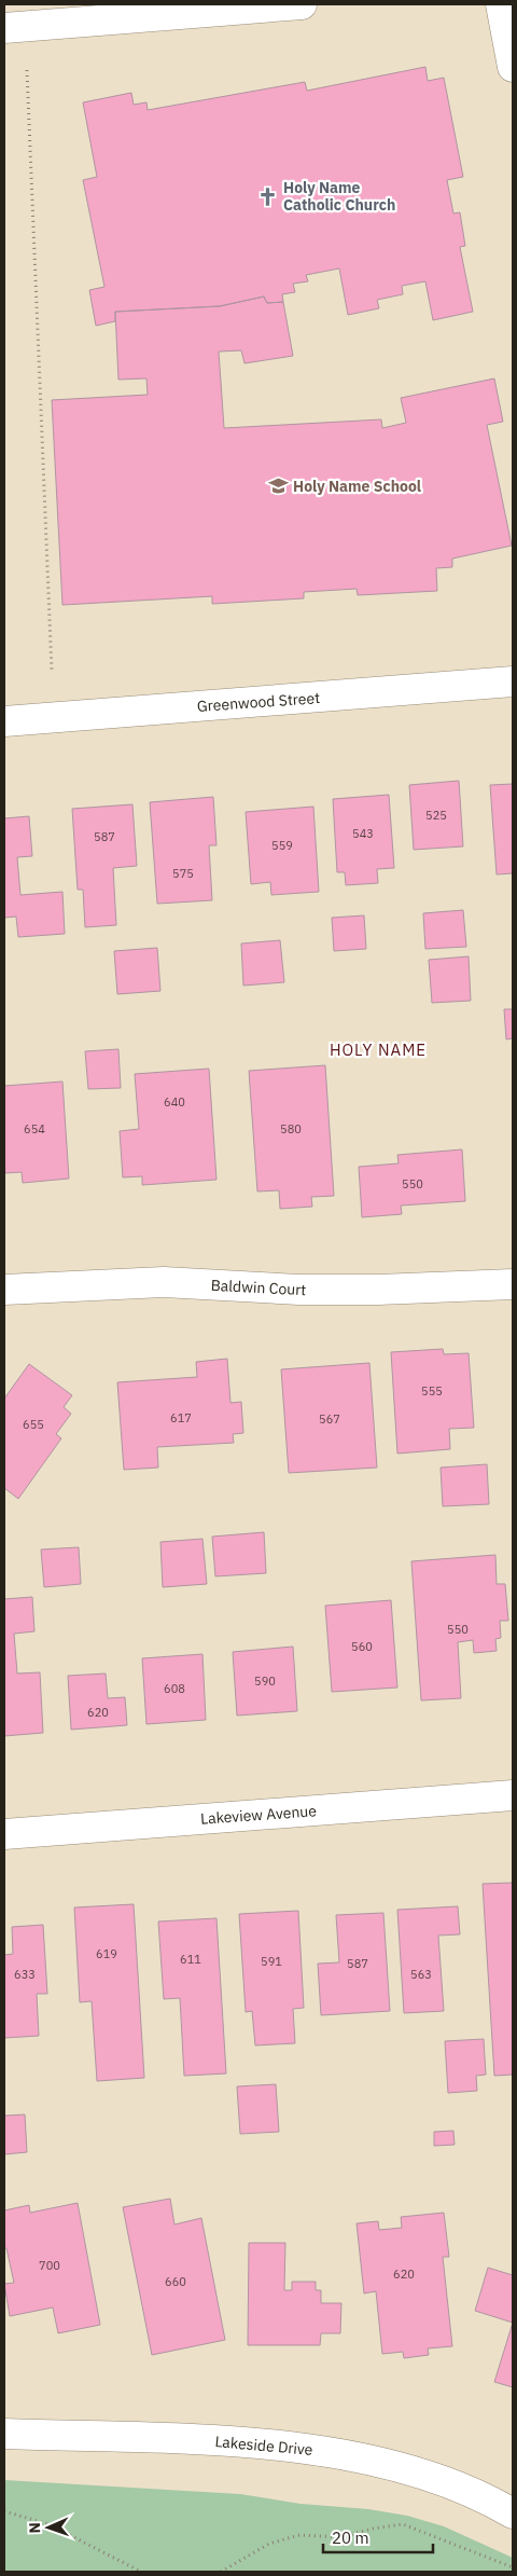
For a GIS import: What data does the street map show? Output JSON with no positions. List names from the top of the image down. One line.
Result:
{"streets":{"street":["Greenwood Street","Baldwin Court","Lakeview Avenue","Lakeside Drive"]},"districts":["HOLY NAME"],"places":{"church":["Holy Name Catholic Church"],"school or university":["Holy Name School"]},"house_numbers":["525","543","587","559","575","640","654","580","550","555","617","567","655","550","560","590","608","620","619","611","591","587","633","563","700","620","660"],"scale_bar":"20 m","north":"left"}
